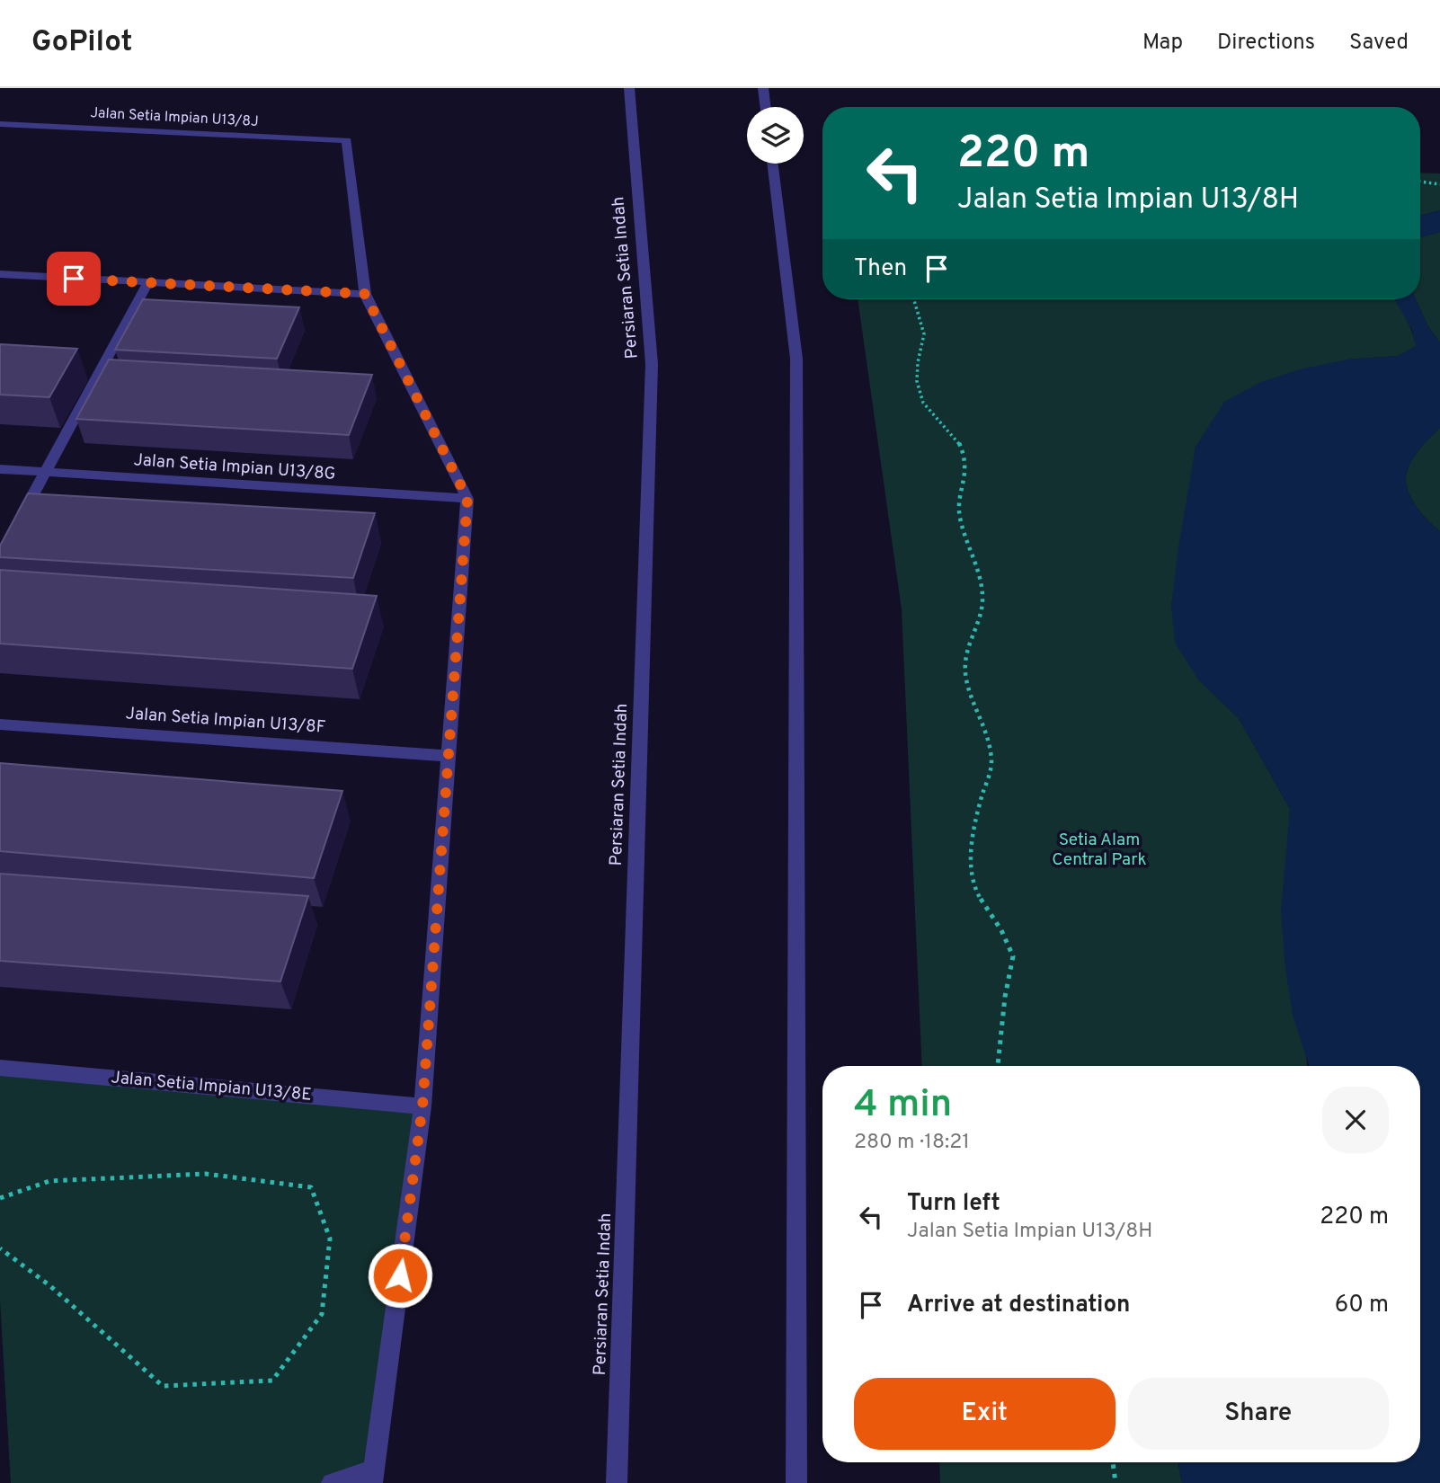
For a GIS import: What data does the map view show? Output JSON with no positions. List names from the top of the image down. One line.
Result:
{"streets":{"street":["Jalan Setia Impian U13/8J","Persiaran Setia Indah","Jalan Setia Impian U13/8G","Jalan Setia Impian U13/8F","Jalan Setia Impian U13/8E"]},"parks":["Setia Alam Central Park"],"page":{"header":"GoPilot","nav":["Map","Directions","Saved"],"turn":["220 m","Jalan Setia Impian U13/8H"],"then":"Then","heading":["4 min","280 m · 18:21"],"list":[{"name":"Turn left","note":"Jalan Setia Impian U13/8H","value":"220 m"},{"name":"Arrive at destination","value":"60 m"}],"buttons":["Exit","Share"]}}
